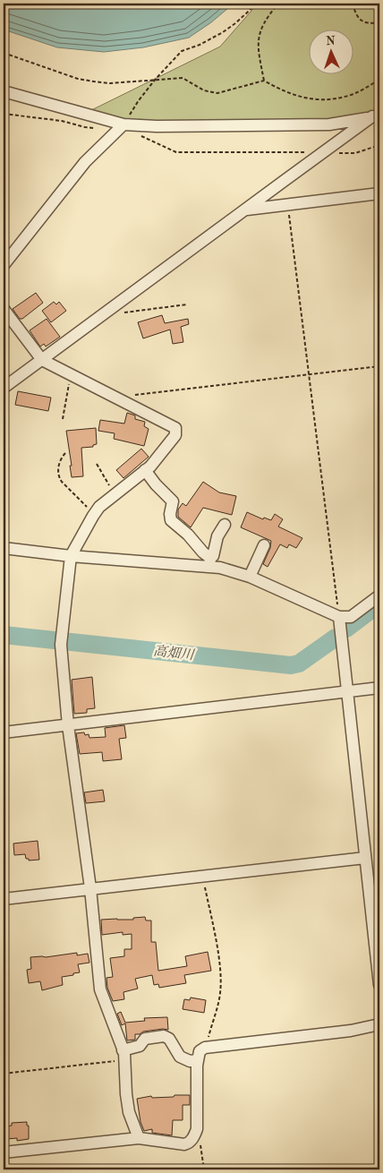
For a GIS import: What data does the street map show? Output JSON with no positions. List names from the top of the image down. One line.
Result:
{"water":["高畑川"],"north":"top"}
